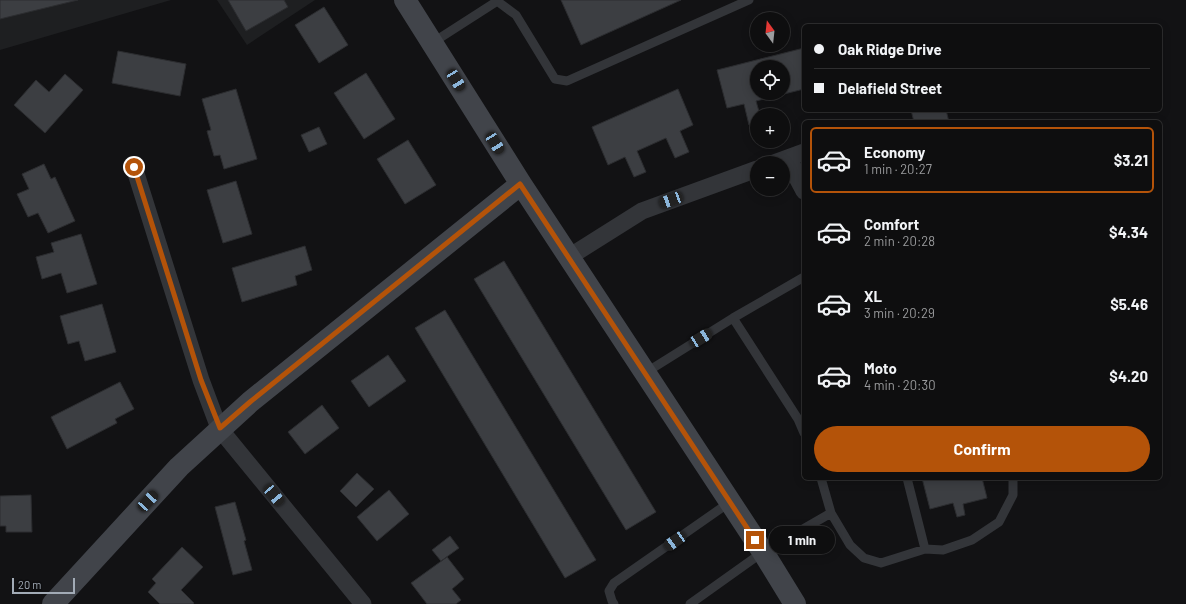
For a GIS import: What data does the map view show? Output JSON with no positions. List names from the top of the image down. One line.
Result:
{"scale_bar":"20 m","north":"top","page":{"map_buttons":["+","−"],"banner":["Oak Ridge Drive","Delafield Street"],"list":[{"name":"Economy","note":"1 min · 20:27","value":"$3.21"},{"name":"Comfort","note":"2 min · 20:28","value":"$4.34"},{"name":"XL","note":"3 min · 20:29","value":"$5.46"},{"name":"Moto","note":"4 min · 20:30","value":"$4.20"}],"buttons":"Confirm","bubble":"1 min","scale":"20 m"}}
